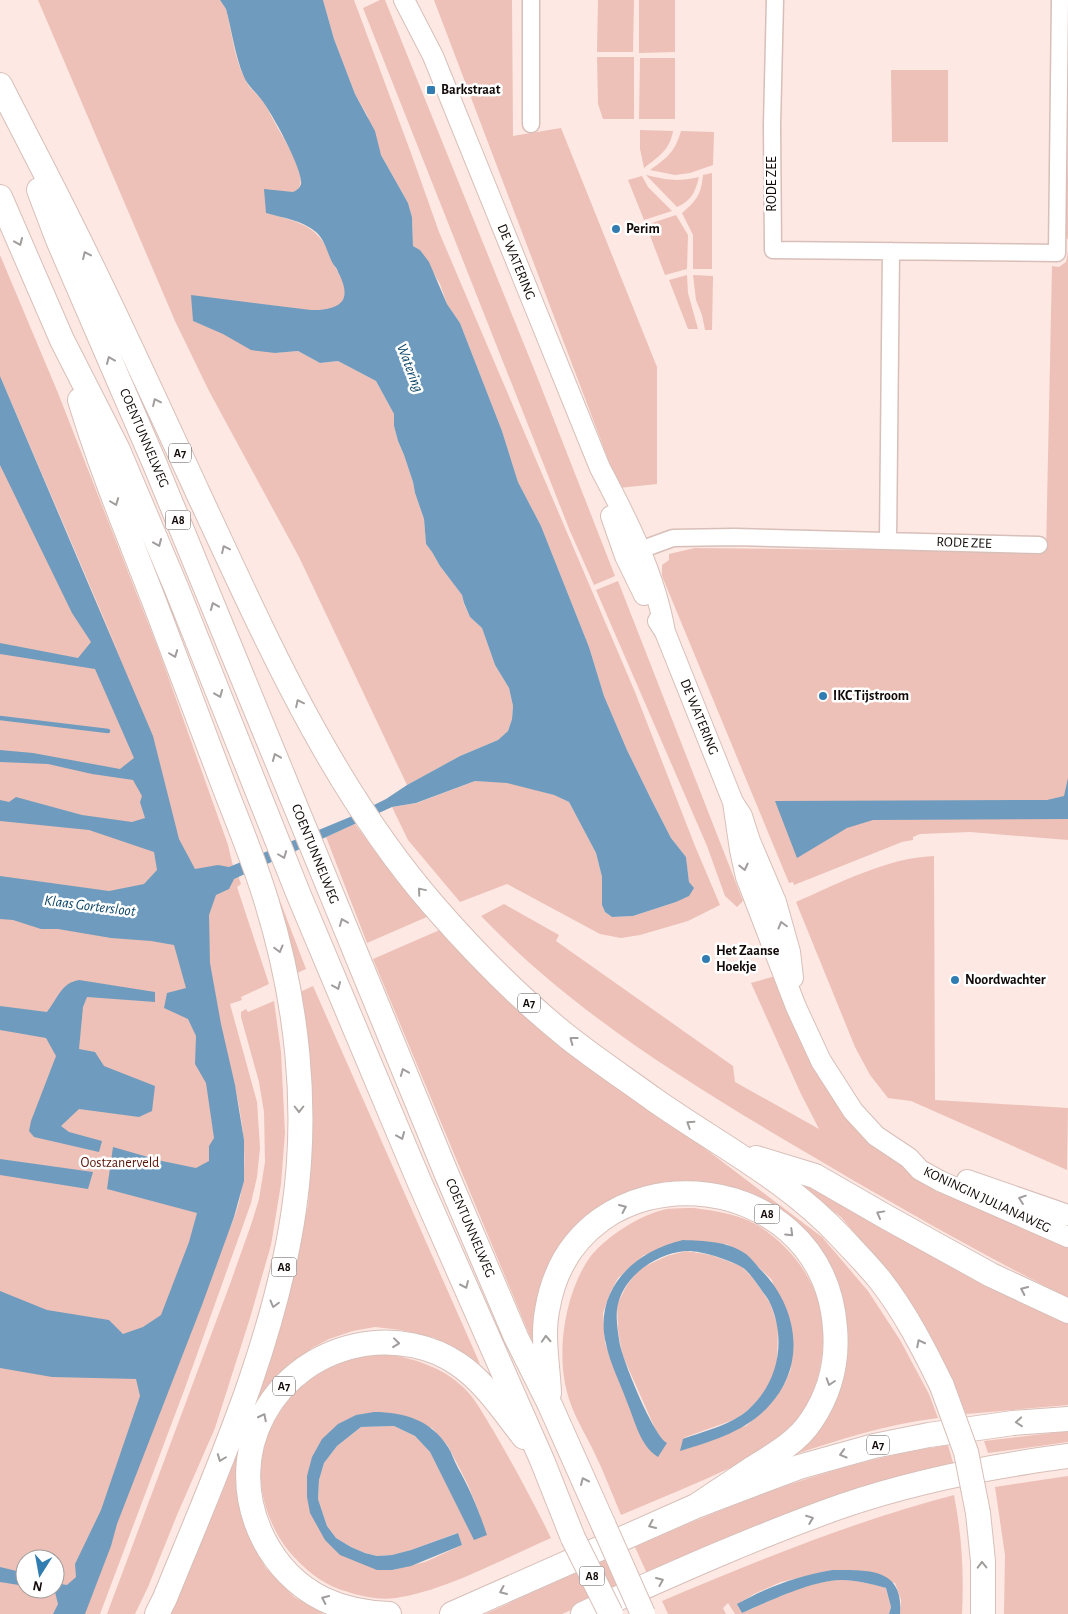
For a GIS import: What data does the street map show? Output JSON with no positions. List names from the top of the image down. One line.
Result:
{"streets":{"highway":["COENTUNNELWEG","A7","A8"],"main road":["DE WATERING","KONINGIN JULIANAWEG"],"street":["RODE ZEE"]},"crossings":[["RODE ZEE","DE WATERING"],["DE WATERING","KONINGIN JULIANAWEG"],["COENTUNNELWEG","A7"],["COENTUNNELWEG","A8"],["A7","A8"]],"water":["Watering","Klaas Gortersloot"],"parks":["Oostzanerveld"],"places":{"transit":["Barkstraat"],"other":["Perim","IKC Tijstroom","Het Zaanse Hoekje","Noordwachter"]},"north":"bottom"}
